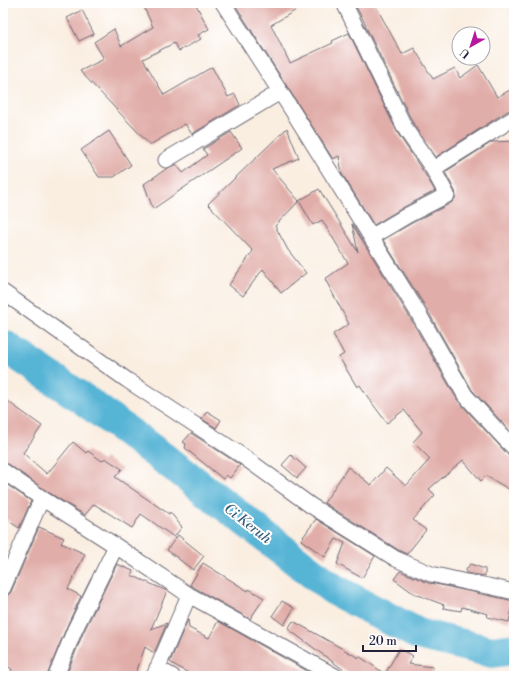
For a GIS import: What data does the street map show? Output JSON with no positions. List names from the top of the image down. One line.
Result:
{"water":["Ci Keruh"],"scale_bar":"20 m","north":"bottom left"}
